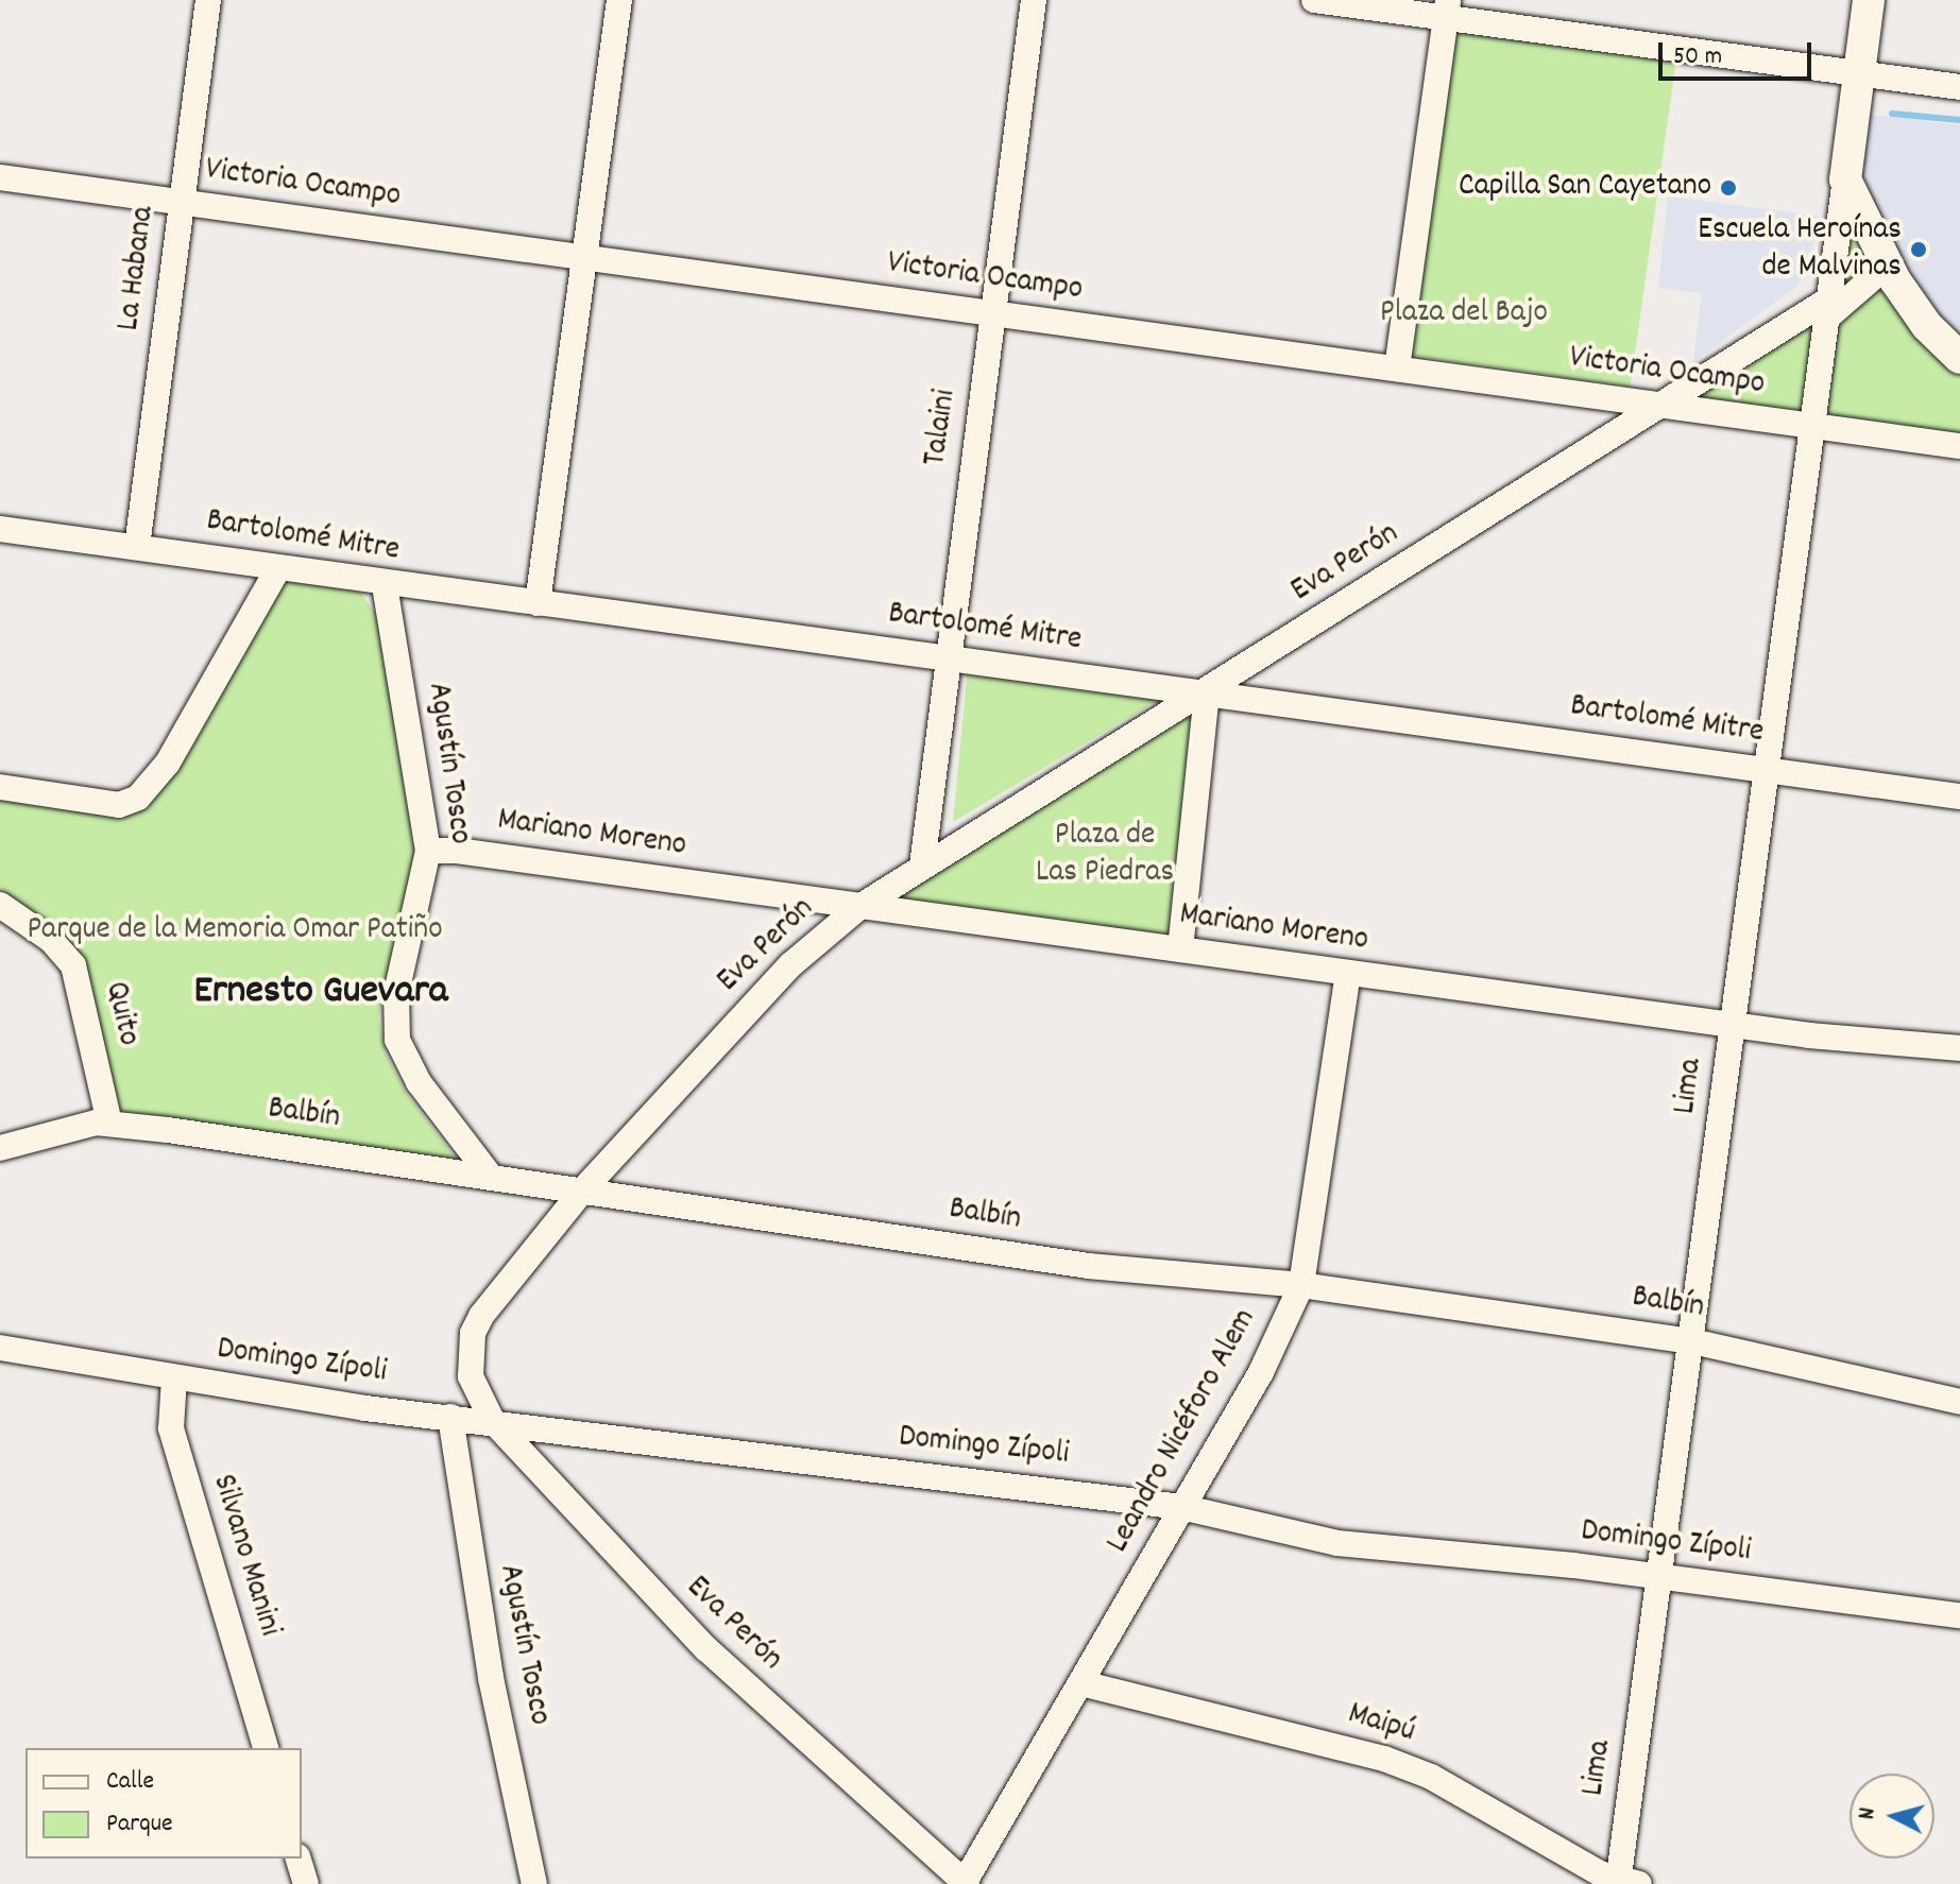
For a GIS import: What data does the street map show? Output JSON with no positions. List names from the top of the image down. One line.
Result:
{"streets":{"street":["Victoria Ocampo","La Habana","Talaini","Bartolomé Mitre","Eva Perón","Agustín Tosco","Mariano Moreno","Quito","Lima","Balbín","Domingo Zípoli","Leandro Nicéforo Alem","Silvano Manini","Maipú"]},"crossings":[["Victoria Ocampo","La Habana"],["Victoria Ocampo","Talaini"],["Victoria Ocampo","Eva Perón"],["Victoria Ocampo","Lima"],["La Habana","Bartolomé Mitre"],["Talaini","Bartolomé Mitre"],["Talaini","Eva Perón"],["Bartolomé Mitre","Eva Perón"],["Bartolomé Mitre","Agustín Tosco"],["Bartolomé Mitre","Lima"],["Eva Perón","Mariano Moreno"],["Eva Perón","Lima"],["Eva Perón","Balbín"],["Eva Perón","Domingo Zípoli"],["Eva Perón","Leandro Nicéforo Alem"],["Agustín Tosco","Mariano Moreno"],["Agustín Tosco","Balbín"],["Agustín Tosco","Domingo Zípoli"],["Mariano Moreno","Lima"],["Mariano Moreno","Leandro Nicéforo Alem"],["Quito","Balbín"],["Lima","Balbín"],["Lima","Domingo Zípoli"],["Lima","Maipú"],["Balbín","Leandro Nicéforo Alem"],["Domingo Zípoli","Leandro Nicéforo Alem"],["Domingo Zípoli","Silvano Manini"],["Leandro Nicéforo Alem","Maipú"]],"districts":["Ernesto Guevara"],"parks":["Plaza del Bajo","Plaza de Las Piedras","Parque de la Memoria Omar Patiño"],"places":["Capilla San Cayetano","Escuela Heroínas de Malvinas"],"legend":["Calle","Parque"],"scale_bar":"50 m","north":"left"}
